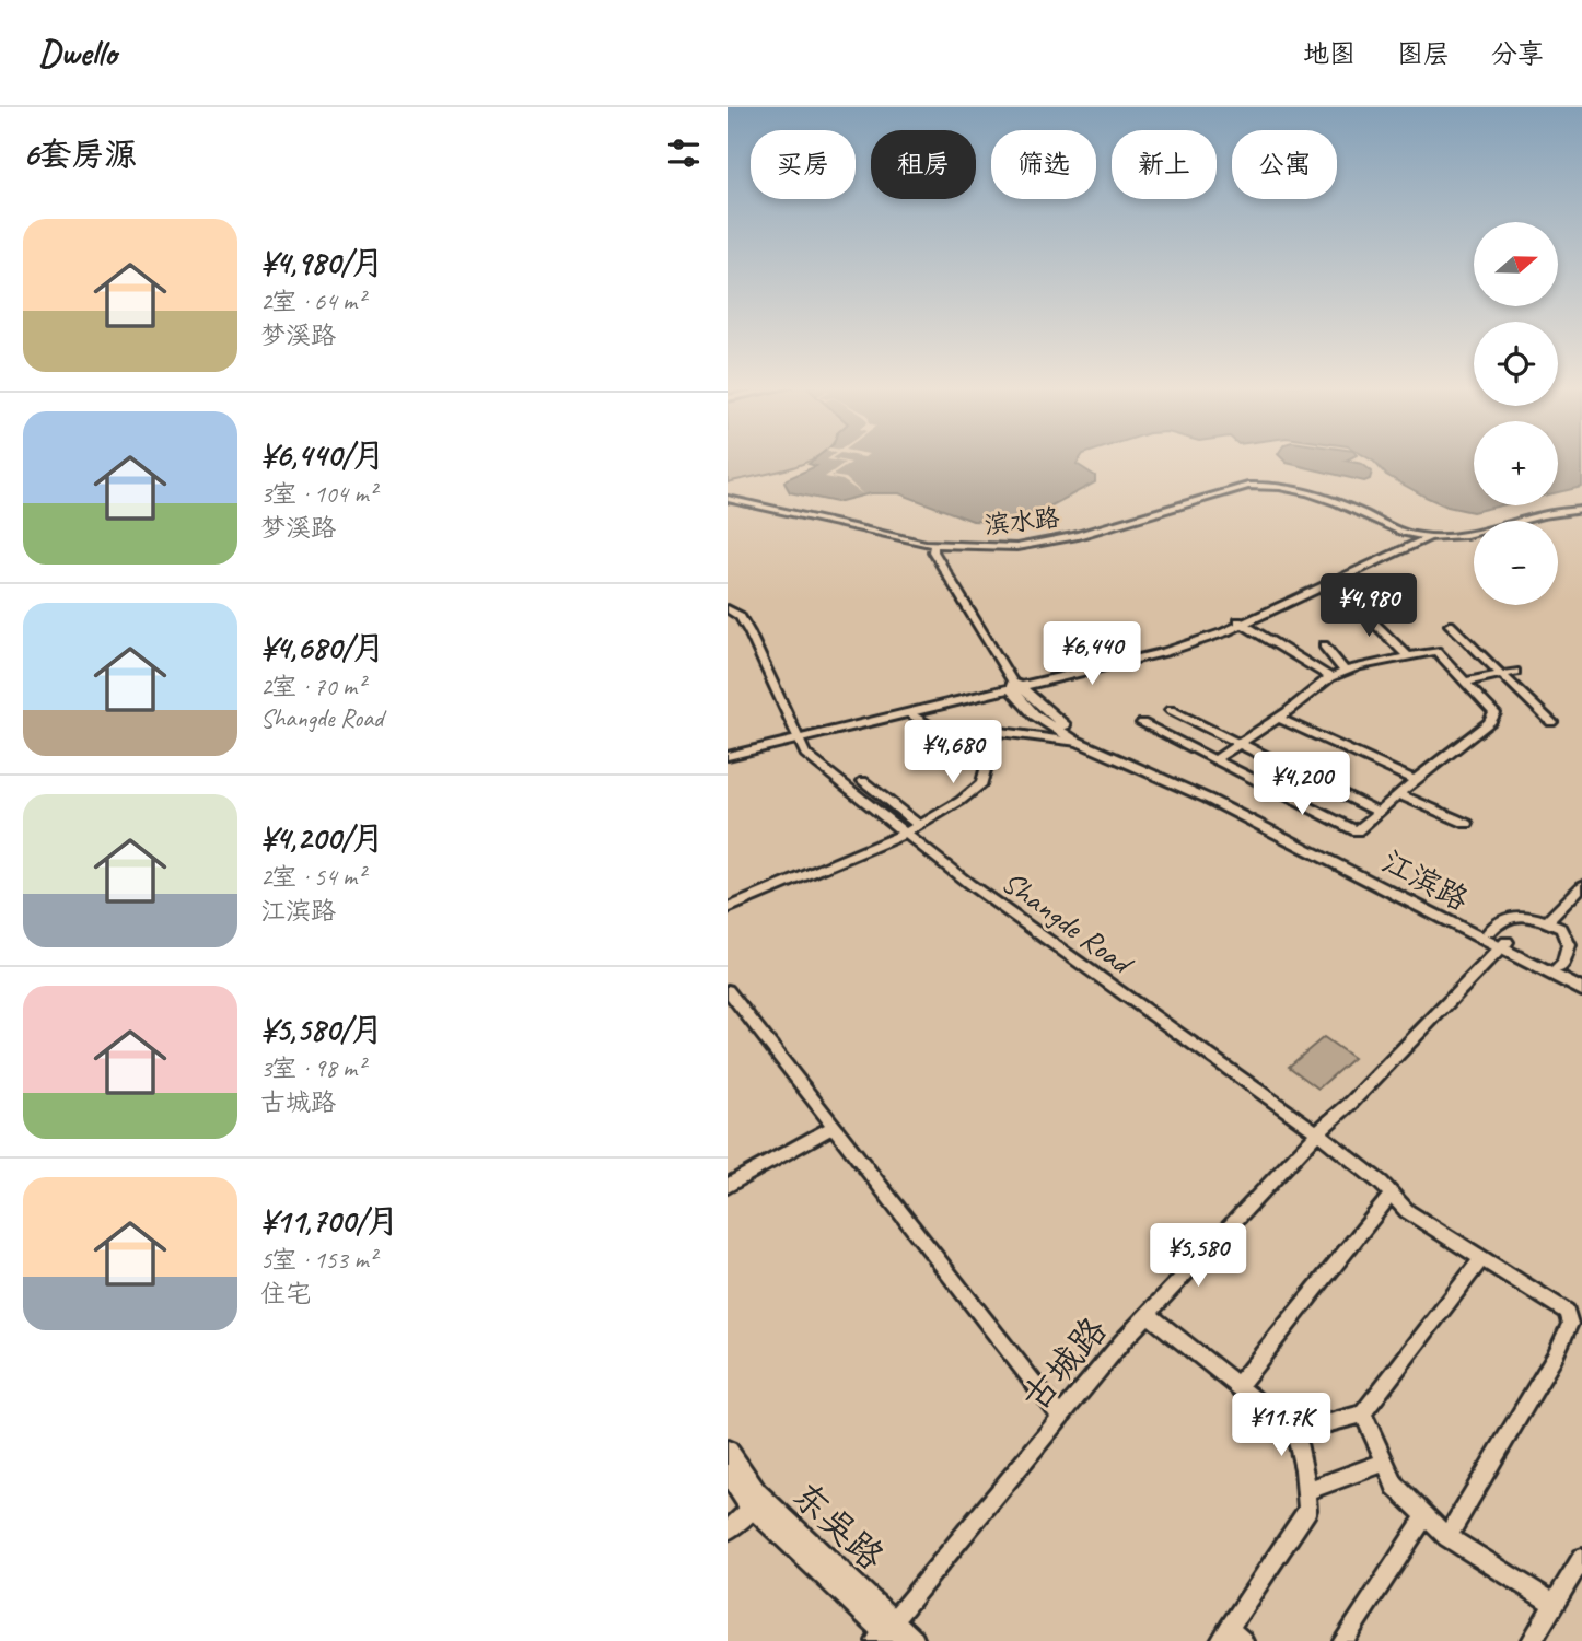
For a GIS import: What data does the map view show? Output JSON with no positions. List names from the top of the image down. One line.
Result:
{"streets":{"main road":["江滨路","东吴路"],"street":["滨水路","Shangde Road","古城路"]},"crossings":[["滨水路","江滨路"],["江滨路","古城路"],["Shangde Road","古城路"],["古城路","东吴路"]],"north":"right","page":{"header":"Dwello","nav":["地图","图层","分享"],"heading":"6套房源","chip":["买房","租房","筛选","新上","公寓"],"list":[{"name":"¥4,980/月","note":"2室 · 64 m² · 梦溪路"},{"name":"¥6,440/月","note":"3室 · 104 m² · 梦溪路"},{"name":"¥4,680/月","note":"2室 · 70 m² · Shangde Road"},{"name":"¥4,200/月","note":"2室 · 54 m² · 江滨路"},{"name":"¥5,580/月","note":"3室 · 98 m² · 古城路"},{"name":"¥11,700/月","note":"5室 · 153 m² · 住宅"}],"map_buttons":["+","−"],"price":["¥4,980","¥6,440","¥4,680","¥4,200","¥5,580","¥11.7K"]}}
